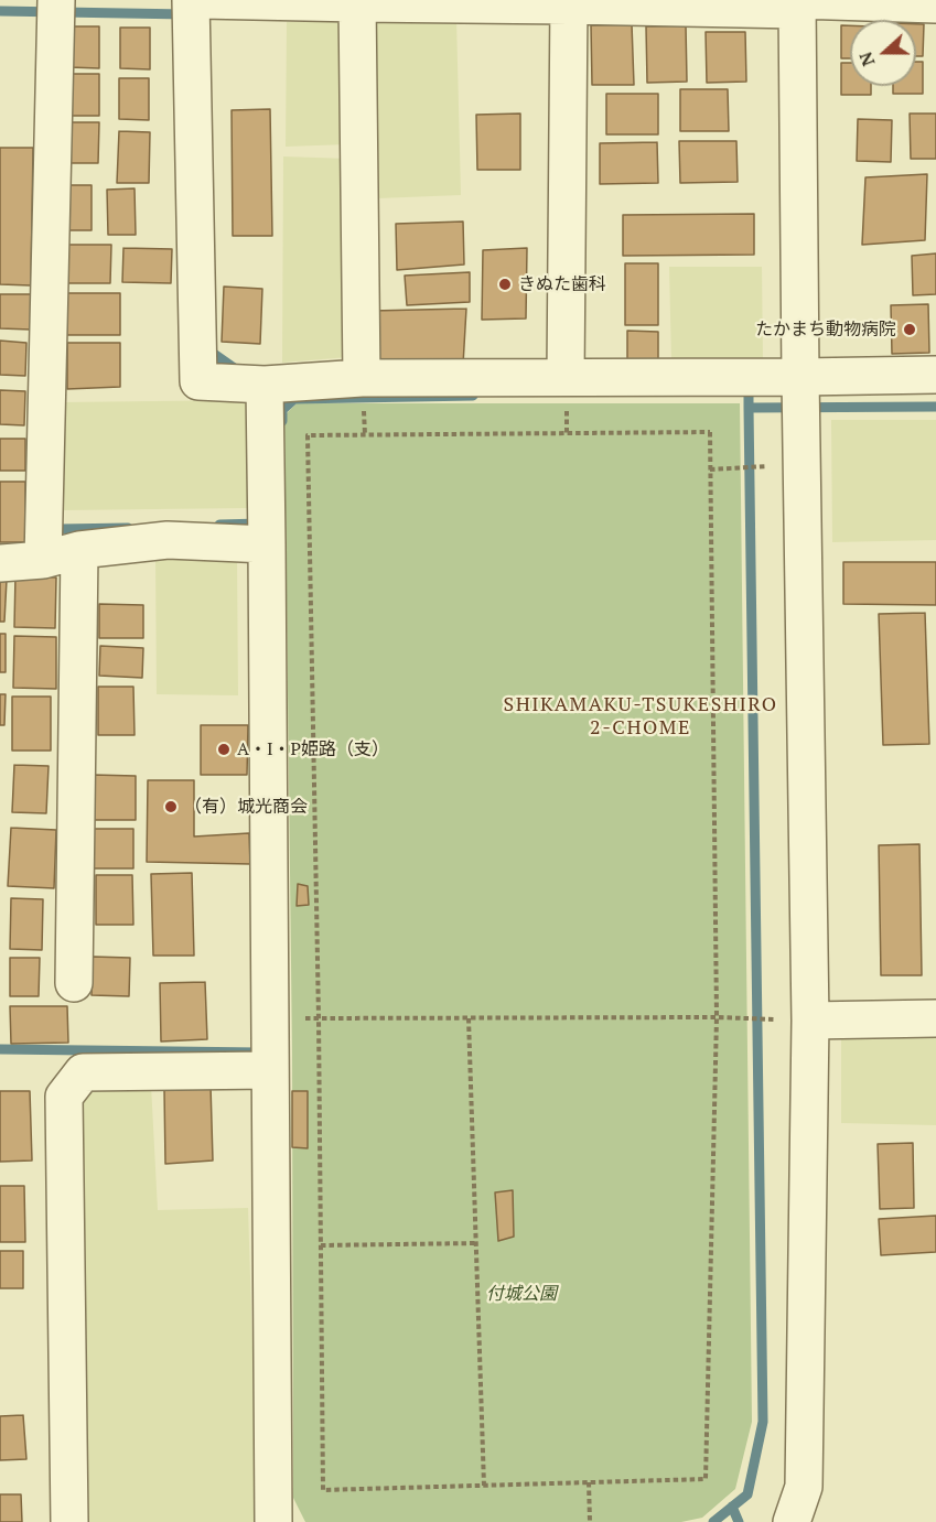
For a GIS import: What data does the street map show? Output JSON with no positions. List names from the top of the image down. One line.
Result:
{"districts":["SHIKAMAKU-TSUKESHIRO 2-CHOME"],"parks":["付城公園"],"places":["きぬた歯科","たかまち動物病院","A・I・P姫路（支）","（有）城光商会"],"north":"left"}
